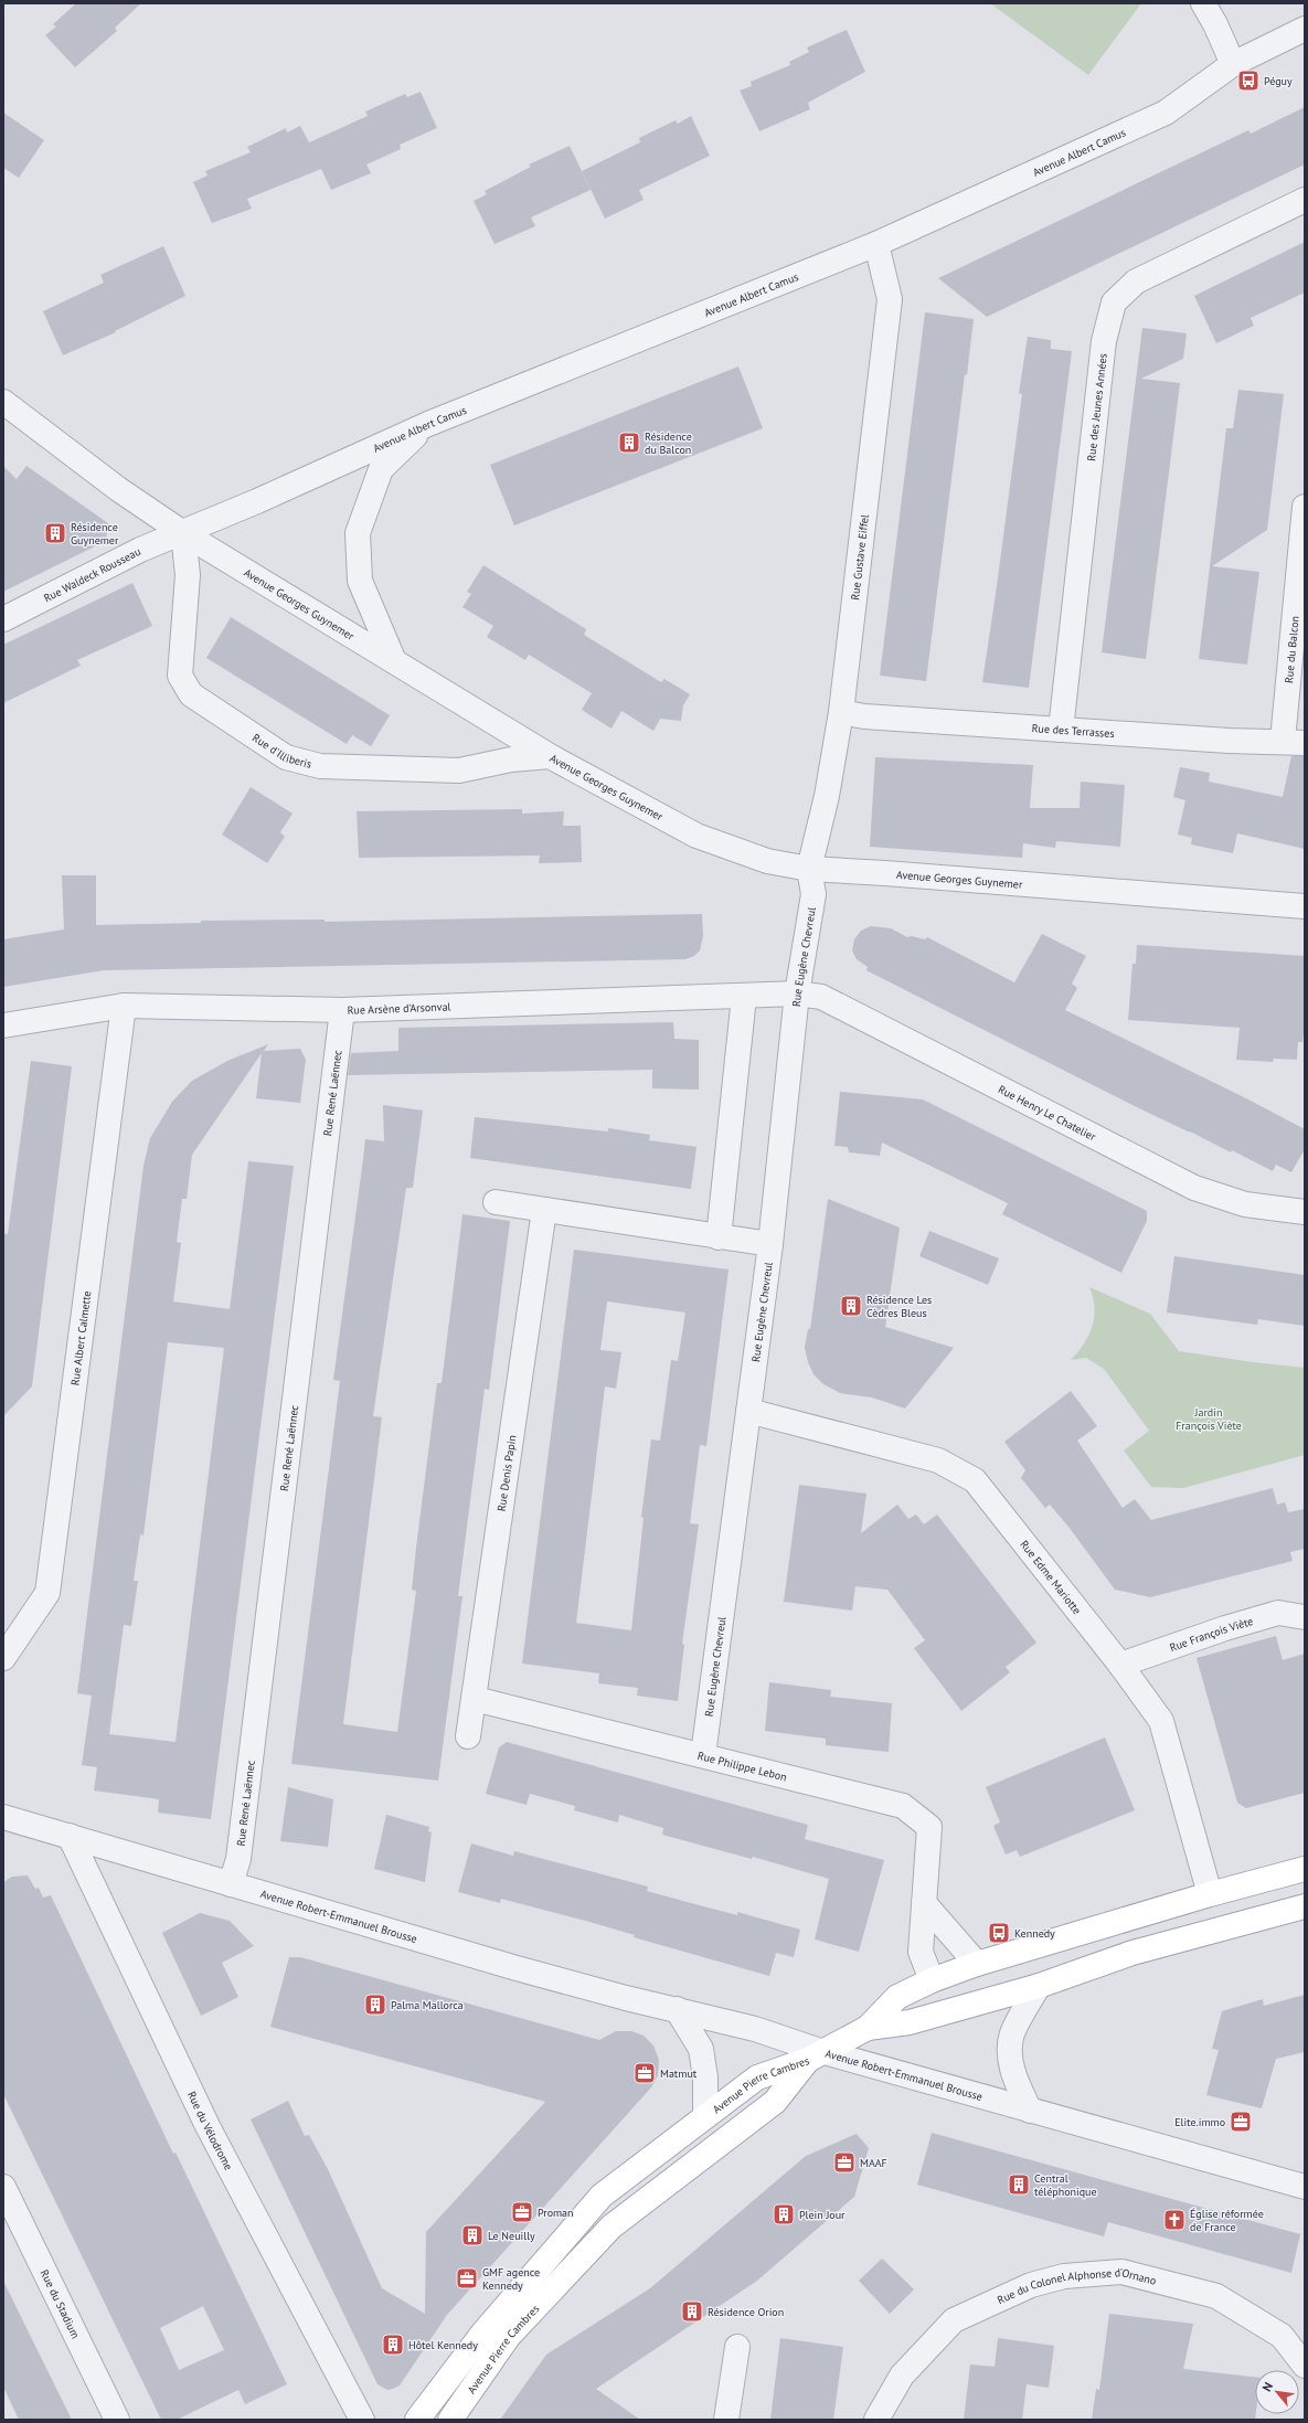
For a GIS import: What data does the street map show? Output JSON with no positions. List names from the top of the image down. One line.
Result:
{"streets":{"main road":["Avenue Pierre Cambres"],"street":["Avenue Albert Camus","Rue des Jeunes Années","Rue Gustave Eiffel","Rue Waldeck Rousseau","Avenue Georges Guynemer","Rue du Balcon","Rue des Terrasses","Rue d'Illiberis","Rue Eugène Chevreul","Rue Arsène d'Arsonval","Rue René Laënnec","Rue Henry Le Chatelier","Rue Albert Calmette","Rue Denis Papin","Rue Edme Mariotte","Rue François Viète","Rue Philippe Lebon","Avenue Robert-Emmanuel Brousse","Rue du Vélodrome","Rue du Colonel Alphonse d'Ornano","Rue du Stadium"]},"crossings":[["Avenue Albert Camus","Rue Gustave Eiffel"],["Avenue Albert Camus","Rue Waldeck Rousseau"],["Avenue Albert Camus","Avenue Georges Guynemer"],["Avenue Albert Camus","Rue d'Illiberis"],["Rue des Jeunes Années","Rue des Terrasses"],["Rue Gustave Eiffel","Avenue Georges Guynemer"],["Rue Gustave Eiffel","Rue des Terrasses"],["Rue Gustave Eiffel","Rue Eugène Chevreul"],["Rue Waldeck Rousseau","Avenue Georges Guynemer"],["Rue Waldeck Rousseau","Rue d'Illiberis"],["Avenue Georges Guynemer","Rue d'Illiberis"],["Avenue Georges Guynemer","Rue Eugène Chevreul"],["Rue du Balcon","Rue des Terrasses"],["Rue Eugène Chevreul","Rue Arsène d'Arsonval"],["Rue Eugène Chevreul","Rue Henry Le Chatelier"],["Rue Eugène Chevreul","Rue Edme Mariotte"],["Rue Eugène Chevreul","Rue Philippe Lebon"],["Rue Arsène d'Arsonval","Rue René Laënnec"],["Rue Arsène d'Arsonval","Rue Henry Le Chatelier"],["Rue Arsène d'Arsonval","Rue Albert Calmette"],["Rue René Laënnec","Avenue Robert-Emmanuel Brousse"],["Rue Denis Papin","Rue Philippe Lebon"],["Rue Edme Mariotte","Rue François Viète"],["Avenue Robert-Emmanuel Brousse","Avenue Pierre Cambres"],["Avenue Robert-Emmanuel Brousse","Rue du Vélodrome"]],"parks":["Jardin François Viète"],"places":{"bus stop":["Péguy","Kennedy"],"building":["Résidence du Balcon","Résidence Guynemer","Résidence Les Cèdres Bleus","Palma Mallorca","Central téléphonique","Plein Jour","Le Neuilly","Résidence Orion","Hôtel Kennedy"],"office":["Matmut","Elite.immo","MAAF","Proman","GMF agence Kennedy"],"church":["Église réformée de France"]},"north":"top left"}
